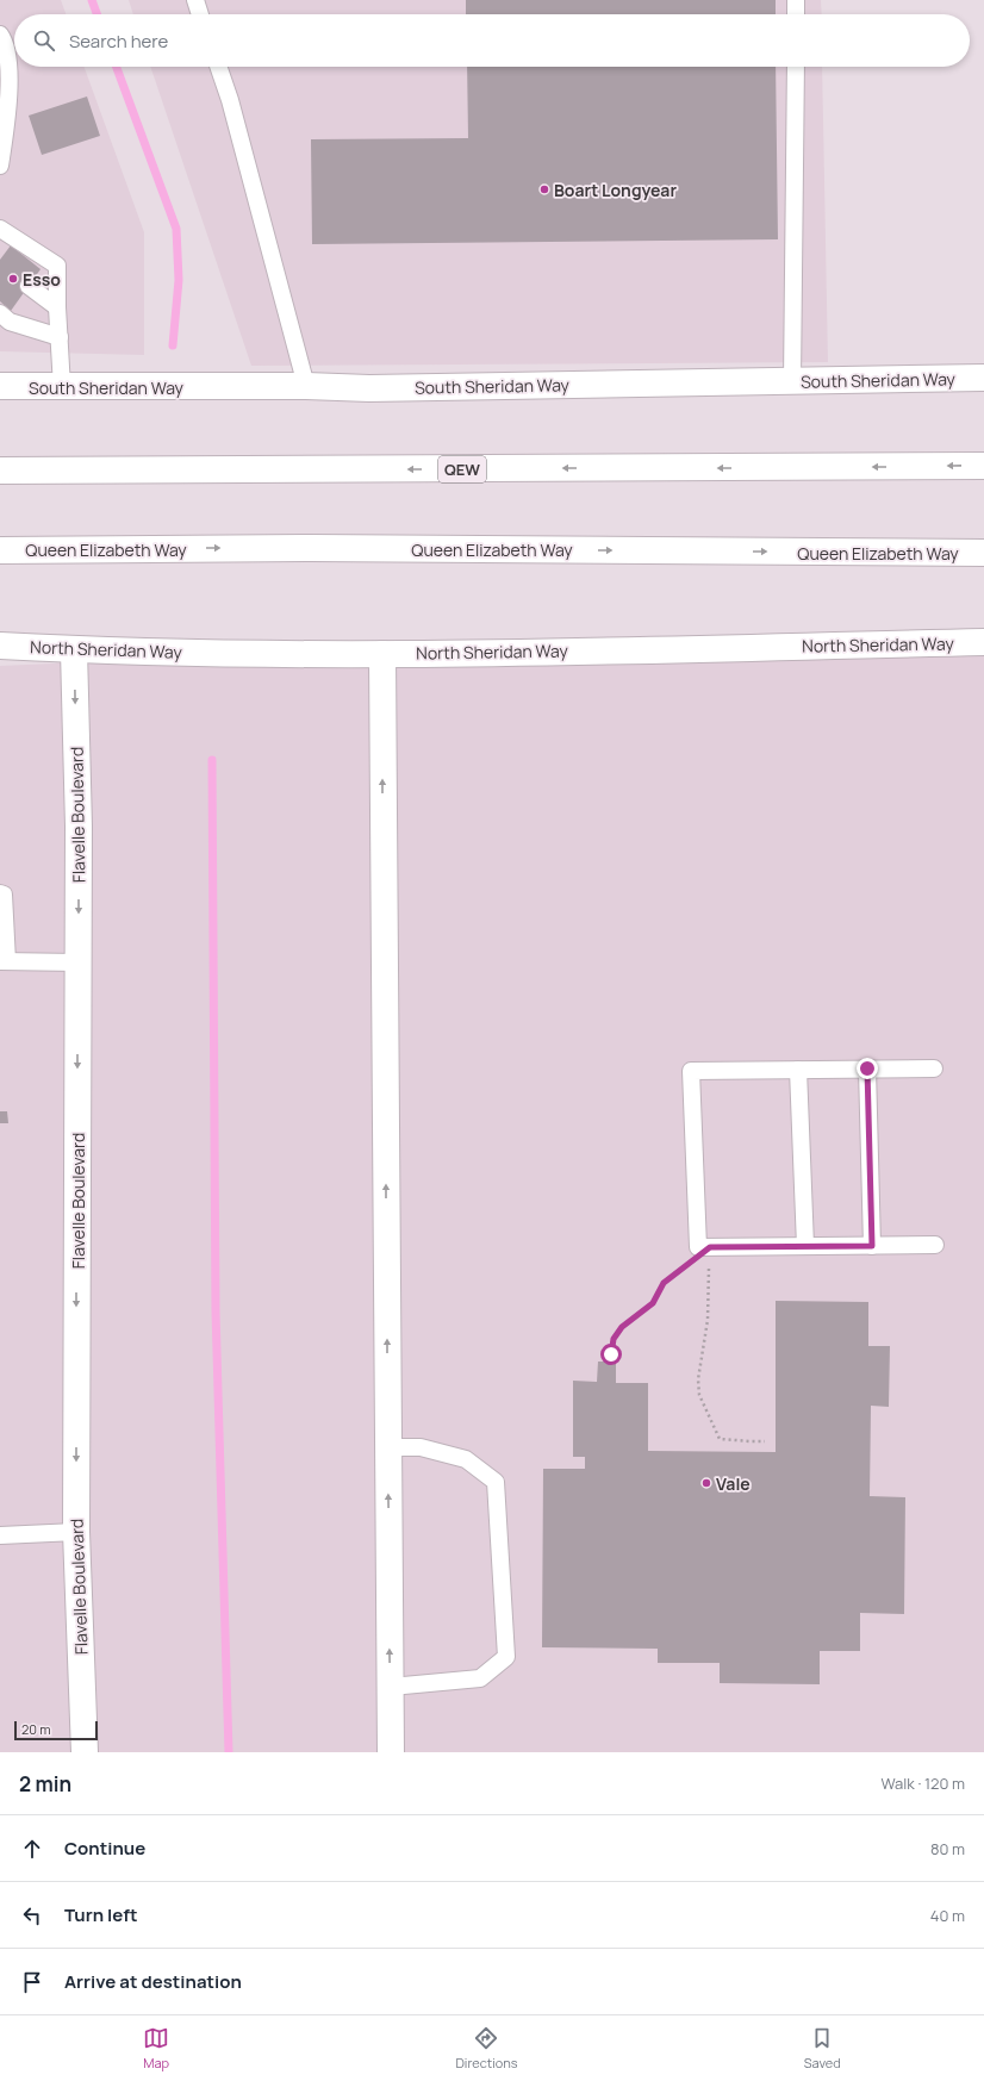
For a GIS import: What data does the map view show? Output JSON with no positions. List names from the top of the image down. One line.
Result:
{"streets":{"main road":["South Sheridan Way","QEW","Queen Elizabeth Way","North Sheridan Way","Flavelle Boulevard"]},"crossings":[["North Sheridan Way","Flavelle Boulevard"]],"one_way":["Flavelle Boulevard"],"places":["Boart Longyear","Esso","Vale"],"scale_bar":"20 m","page":{"search":"Search here","scale":"20 m","heading":["2 min","Walk · 120 m"],"list":[["Continue","80 m"],["Turn left","40 m"],"Arrive at destination"],"nav":["Map","Directions","Saved"]}}
